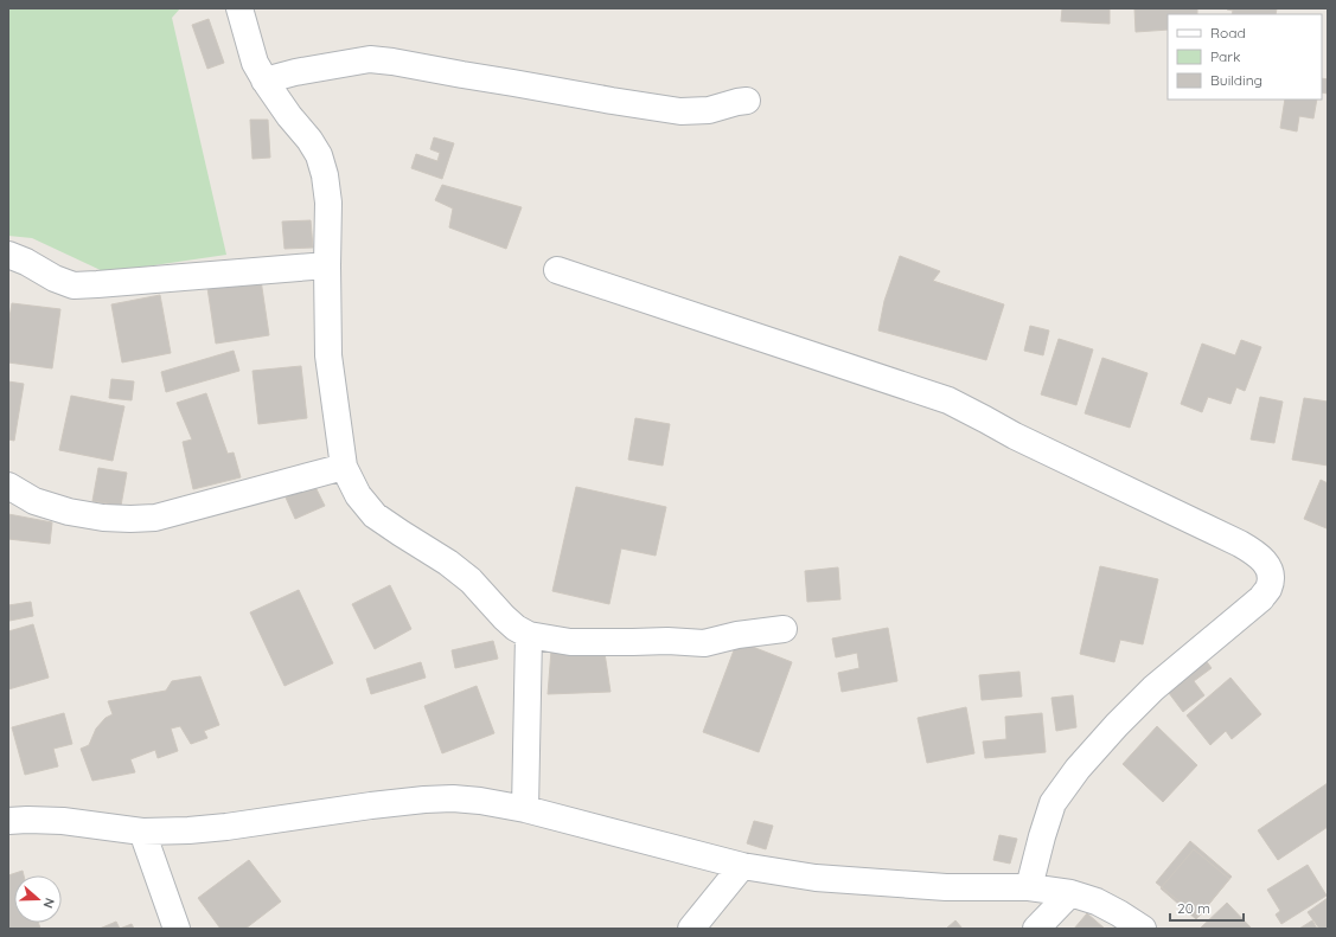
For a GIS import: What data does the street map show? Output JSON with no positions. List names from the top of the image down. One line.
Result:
{"legend":["Road","Park","Building"],"scale_bar":"20 m","north":"right"}
